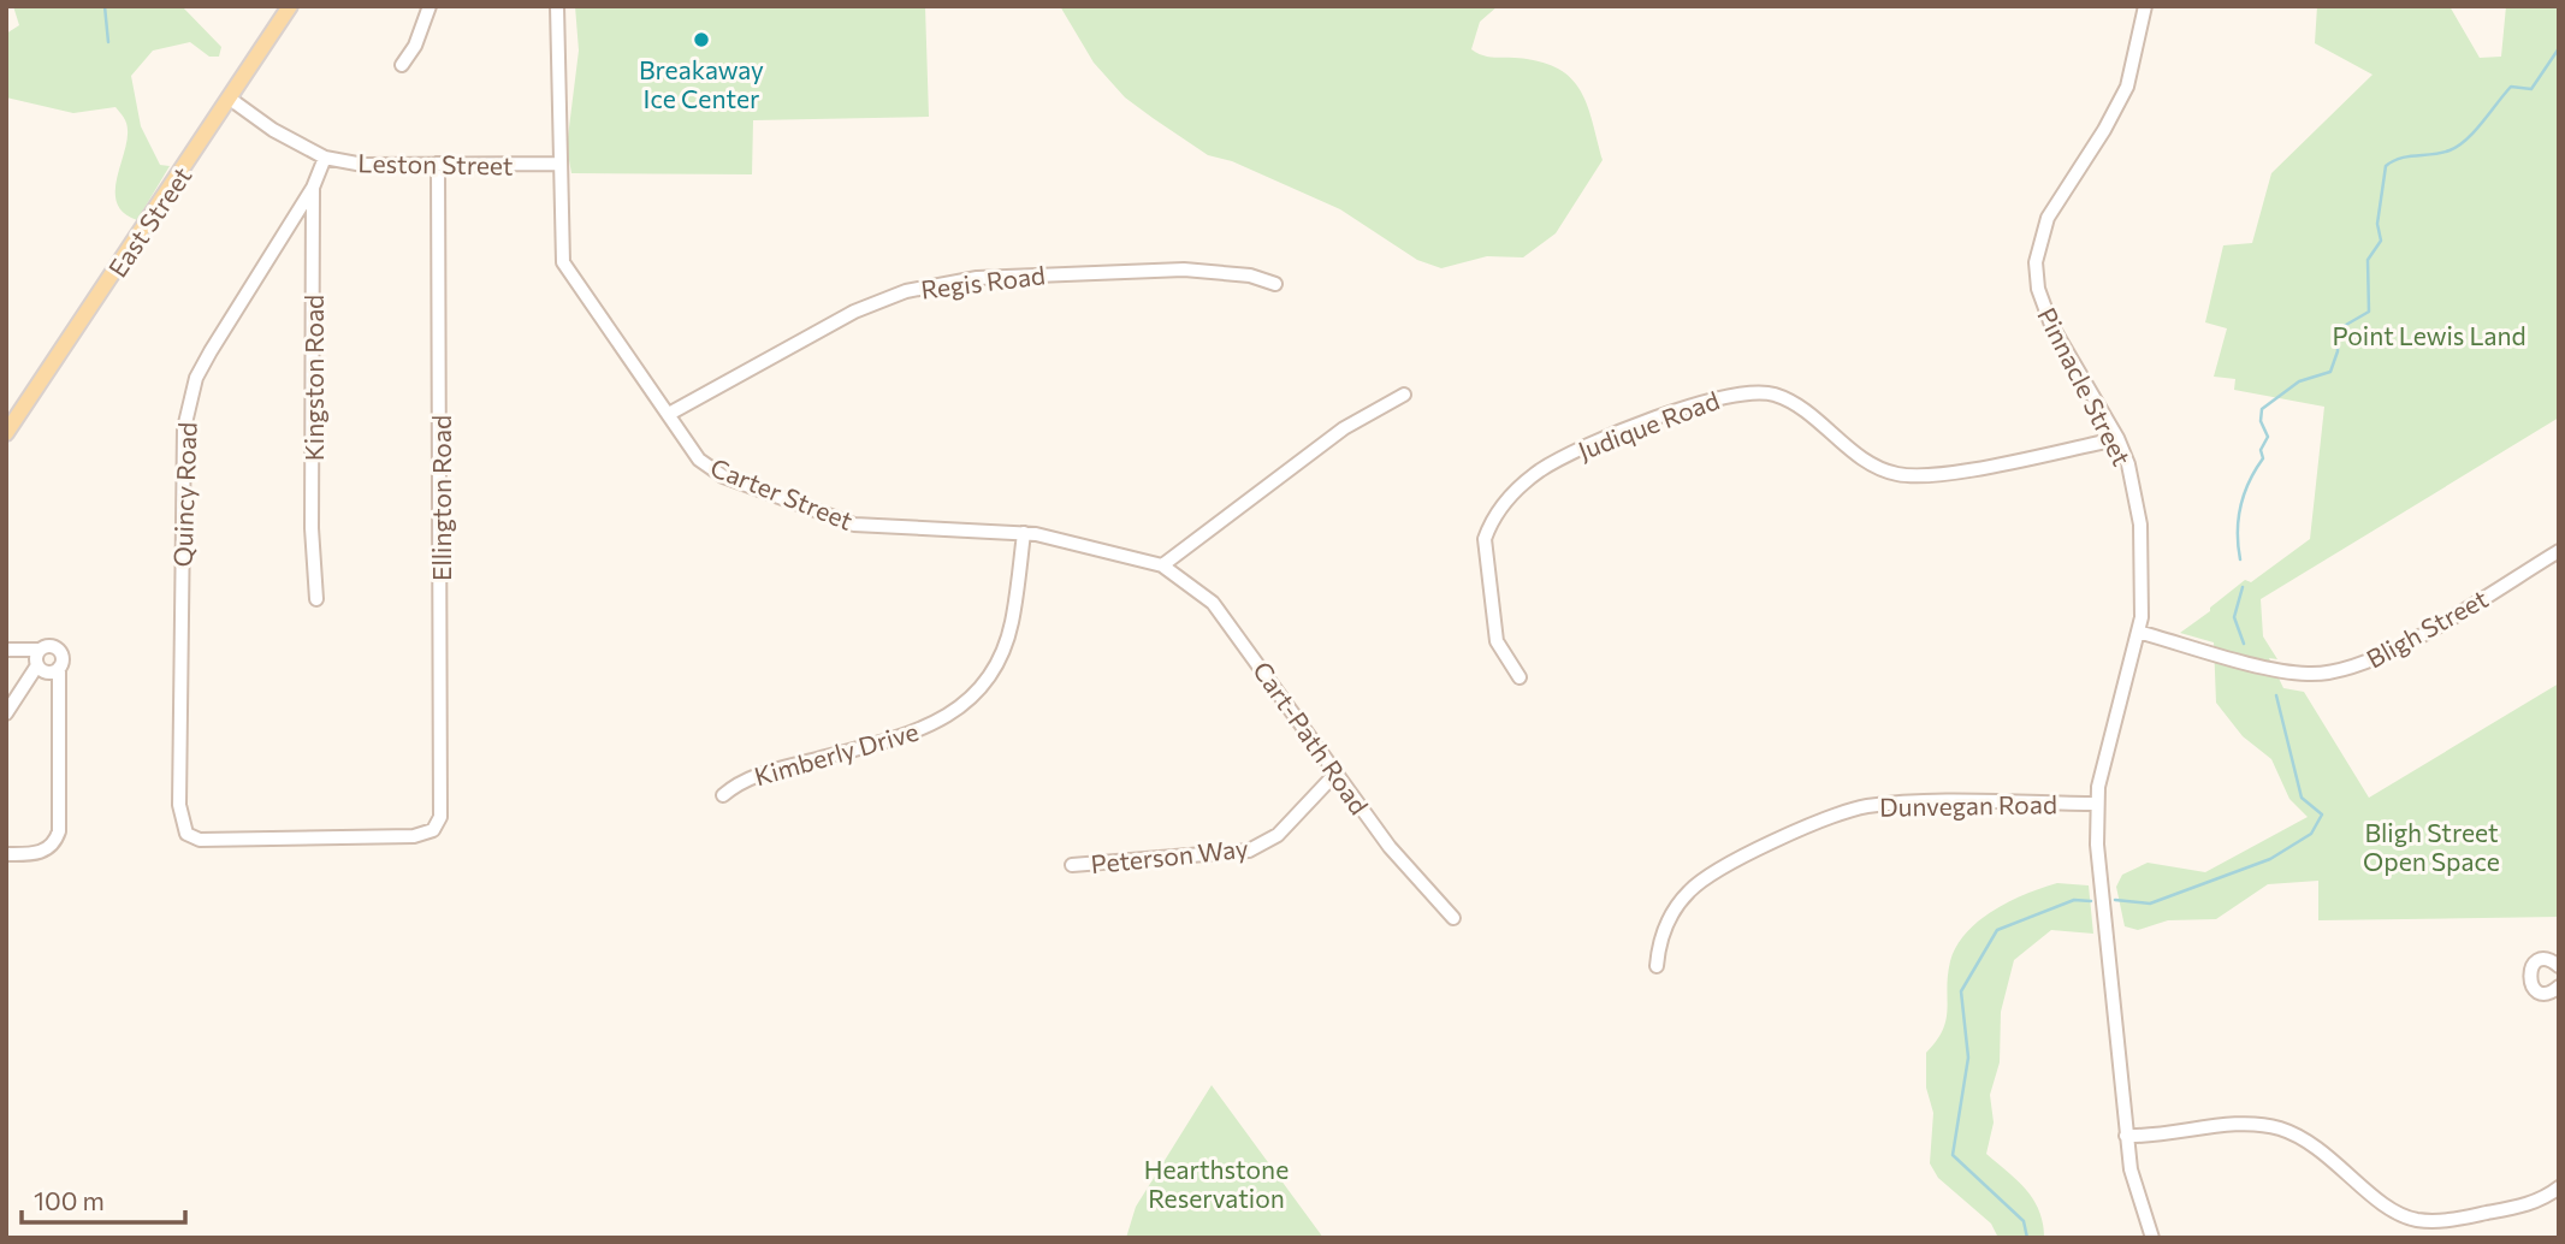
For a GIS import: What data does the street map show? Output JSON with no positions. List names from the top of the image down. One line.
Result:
{"streets":{"main road":["East Street"],"street":["Leston Street","Regis Road","Kingston Road","Pinnacle Street","Judique Road","Carter Street","Quincy Road","Ellington Road","Bligh Street","Cart-Path Road","Kimberly Drive","Dunvegan Road","Peterson Way"]},"crossings":[["Leston Street","East Street"],["Leston Street","Kingston Road"],["Leston Street","Carter Street"],["Leston Street","Ellington Road"],["Regis Road","Carter Street"],["Kingston Road","Quincy Road"],["Pinnacle Street","Judique Road"],["Pinnacle Street","Bligh Street"],["Pinnacle Street","Dunvegan Road"],["Carter Street","Cart-Path Road"],["Carter Street","Kimberly Drive"],["Quincy Road","Ellington Road"],["Cart-Path Road","Peterson Way"]],"parks":["Point Lewis Land","Bligh Street Open Space","Hearthstone Reservation"],"places":["Breakaway Ice Center"],"scale_bar":"100 m"}
